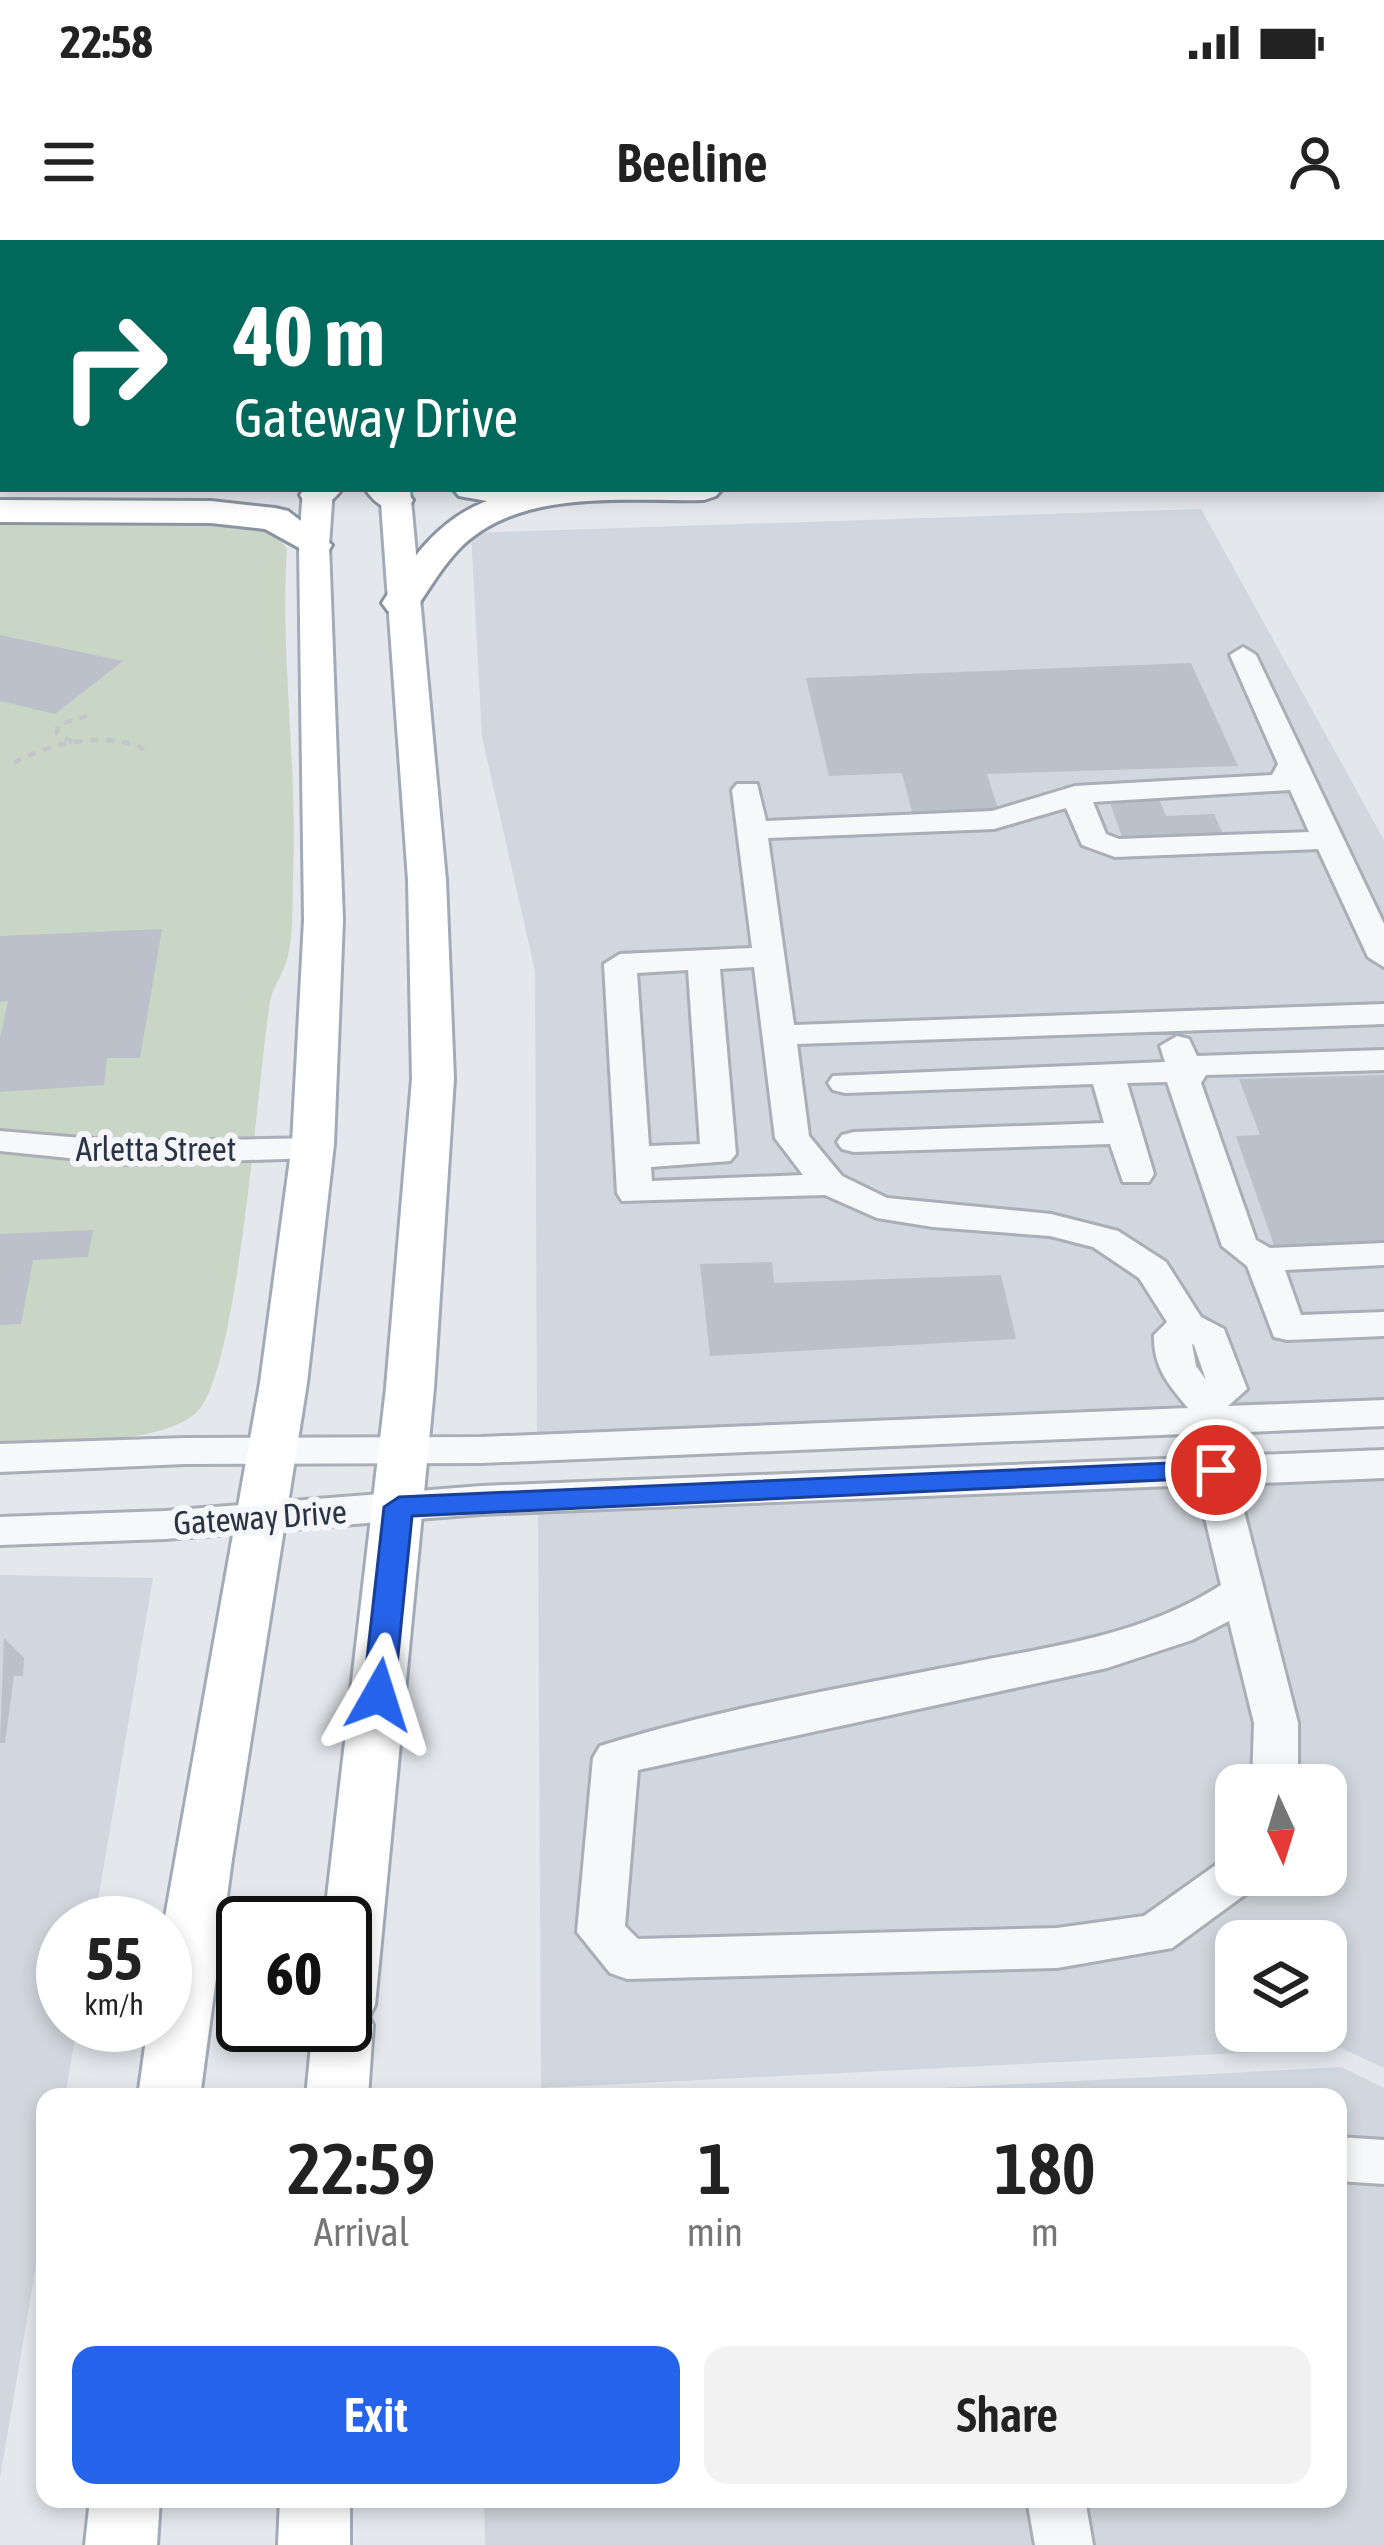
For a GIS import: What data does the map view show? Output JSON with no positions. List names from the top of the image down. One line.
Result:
{"streets":{"street":["Arletta Street","Gateway Drive"]},"north":"bottom","page":{"status":"22:58","header":"Beeline","turn":["40 m","Gateway Drive"],"speed":"55 km/h","limit":"60","eta":["22:59","Arrival","1","min","180","m"],"buttons":["Exit","Share"]}}
